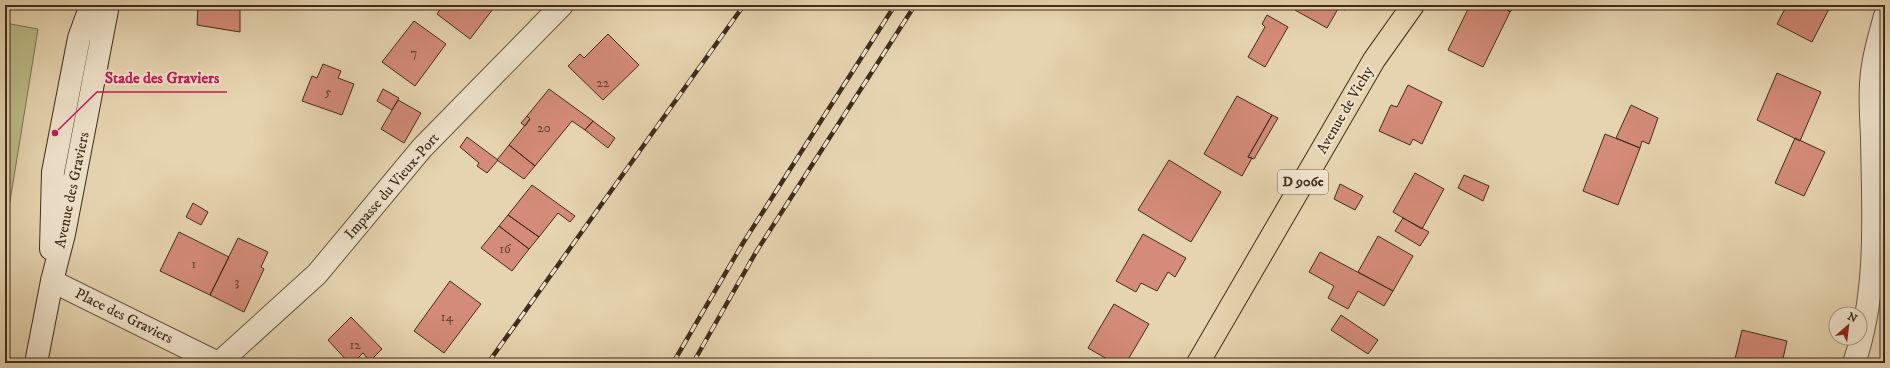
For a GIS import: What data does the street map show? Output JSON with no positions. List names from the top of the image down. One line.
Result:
{"streets":{"main road":["Avenue de Vichy","D 906e"],"street":["Impasse du Vieux-Port","Avenue des Graviers","Place des Graviers"]},"crossings":[["Impasse du Vieux-Port","Place des Graviers"],["Avenue des Graviers","Place des Graviers"]],"places":["Stade des Graviers"],"house_numbers":["7","22","5","20","16","1","3","14","12"],"north":"top right"}
